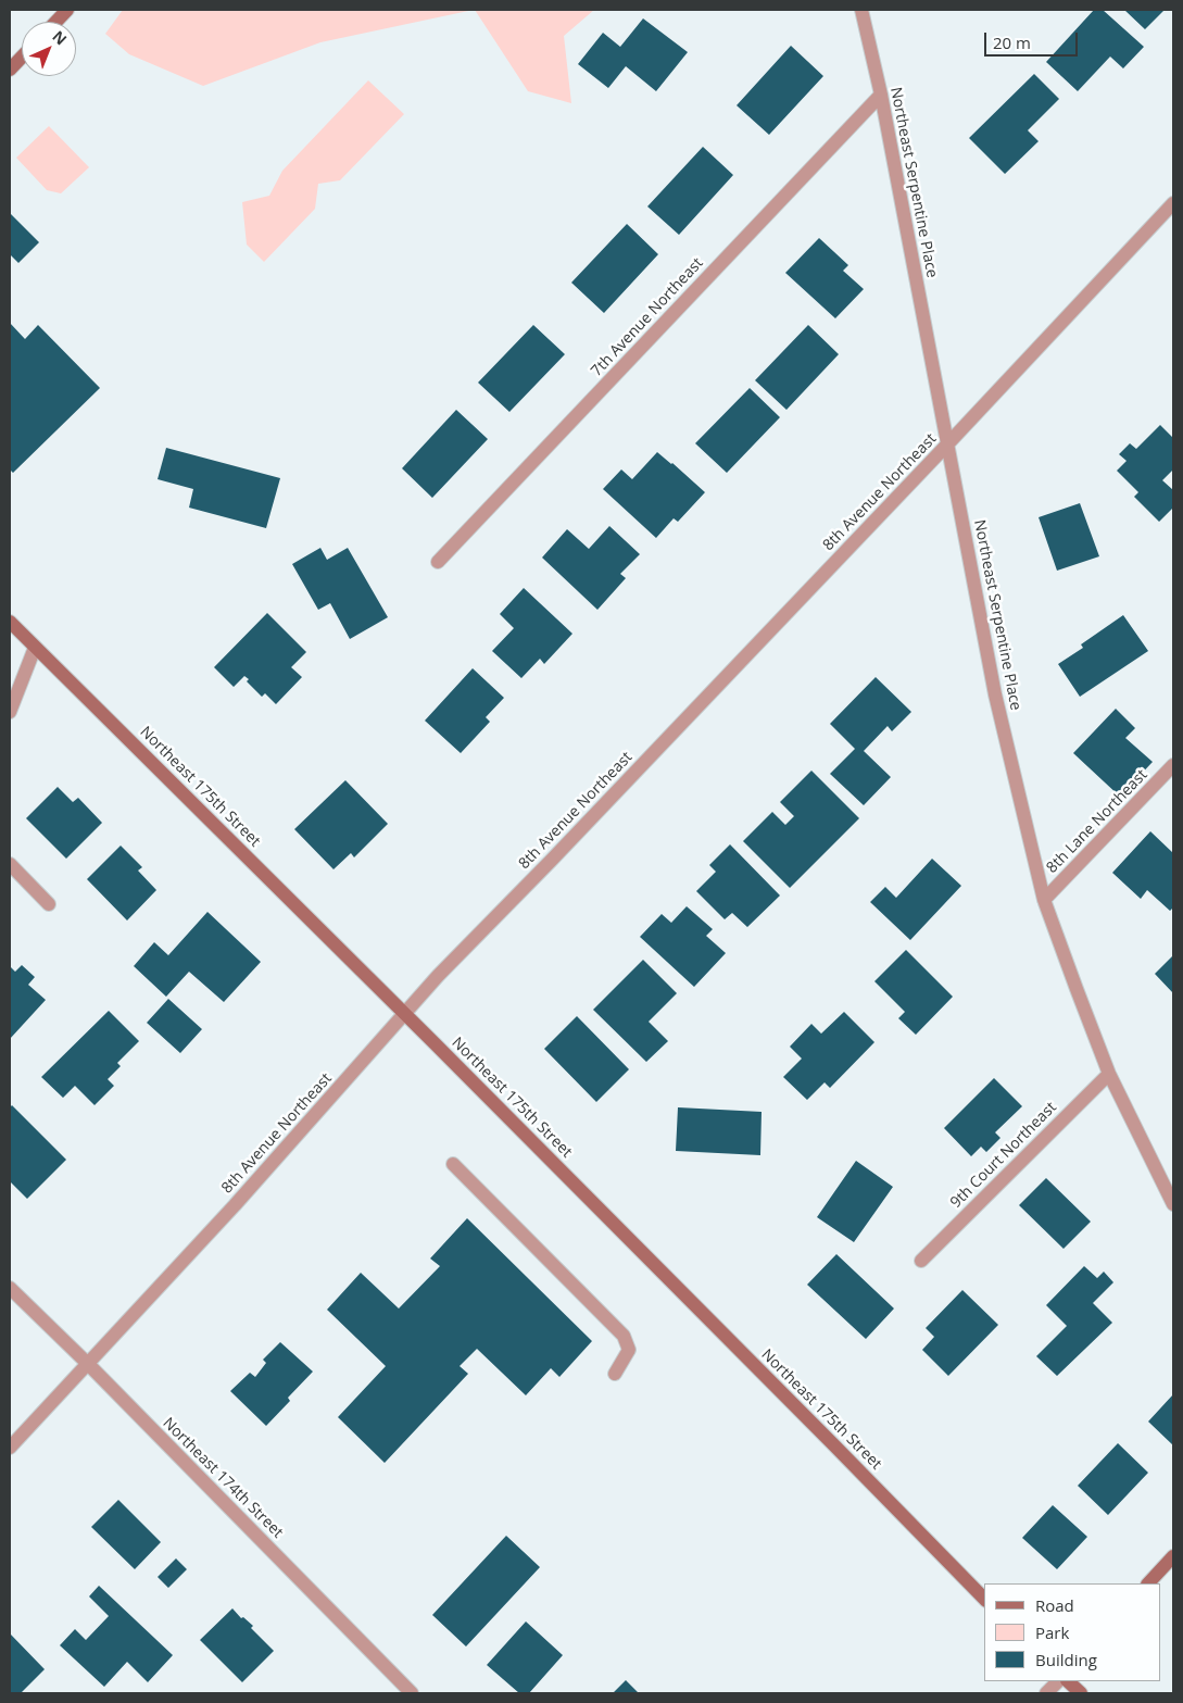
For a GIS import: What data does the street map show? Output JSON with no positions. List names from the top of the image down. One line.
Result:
{"streets":{"main road":["Northeast 175th Street"],"street":["Northeast Serpentine Place","7th Avenue Northeast","8th Avenue Northeast","8th Lane Northeast","9th Court Northeast","Northeast 174th Street"]},"crossings":[["Northeast Serpentine Place","7th Avenue Northeast"],["Northeast Serpentine Place","8th Avenue Northeast"],["Northeast Serpentine Place","8th Lane Northeast"],["Northeast Serpentine Place","9th Court Northeast"],["8th Avenue Northeast","Northeast 175th Street"],["8th Avenue Northeast","Northeast 174th Street"]],"legend":["Road","Park","Building"],"scale_bar":"20 m","north":"top right"}
